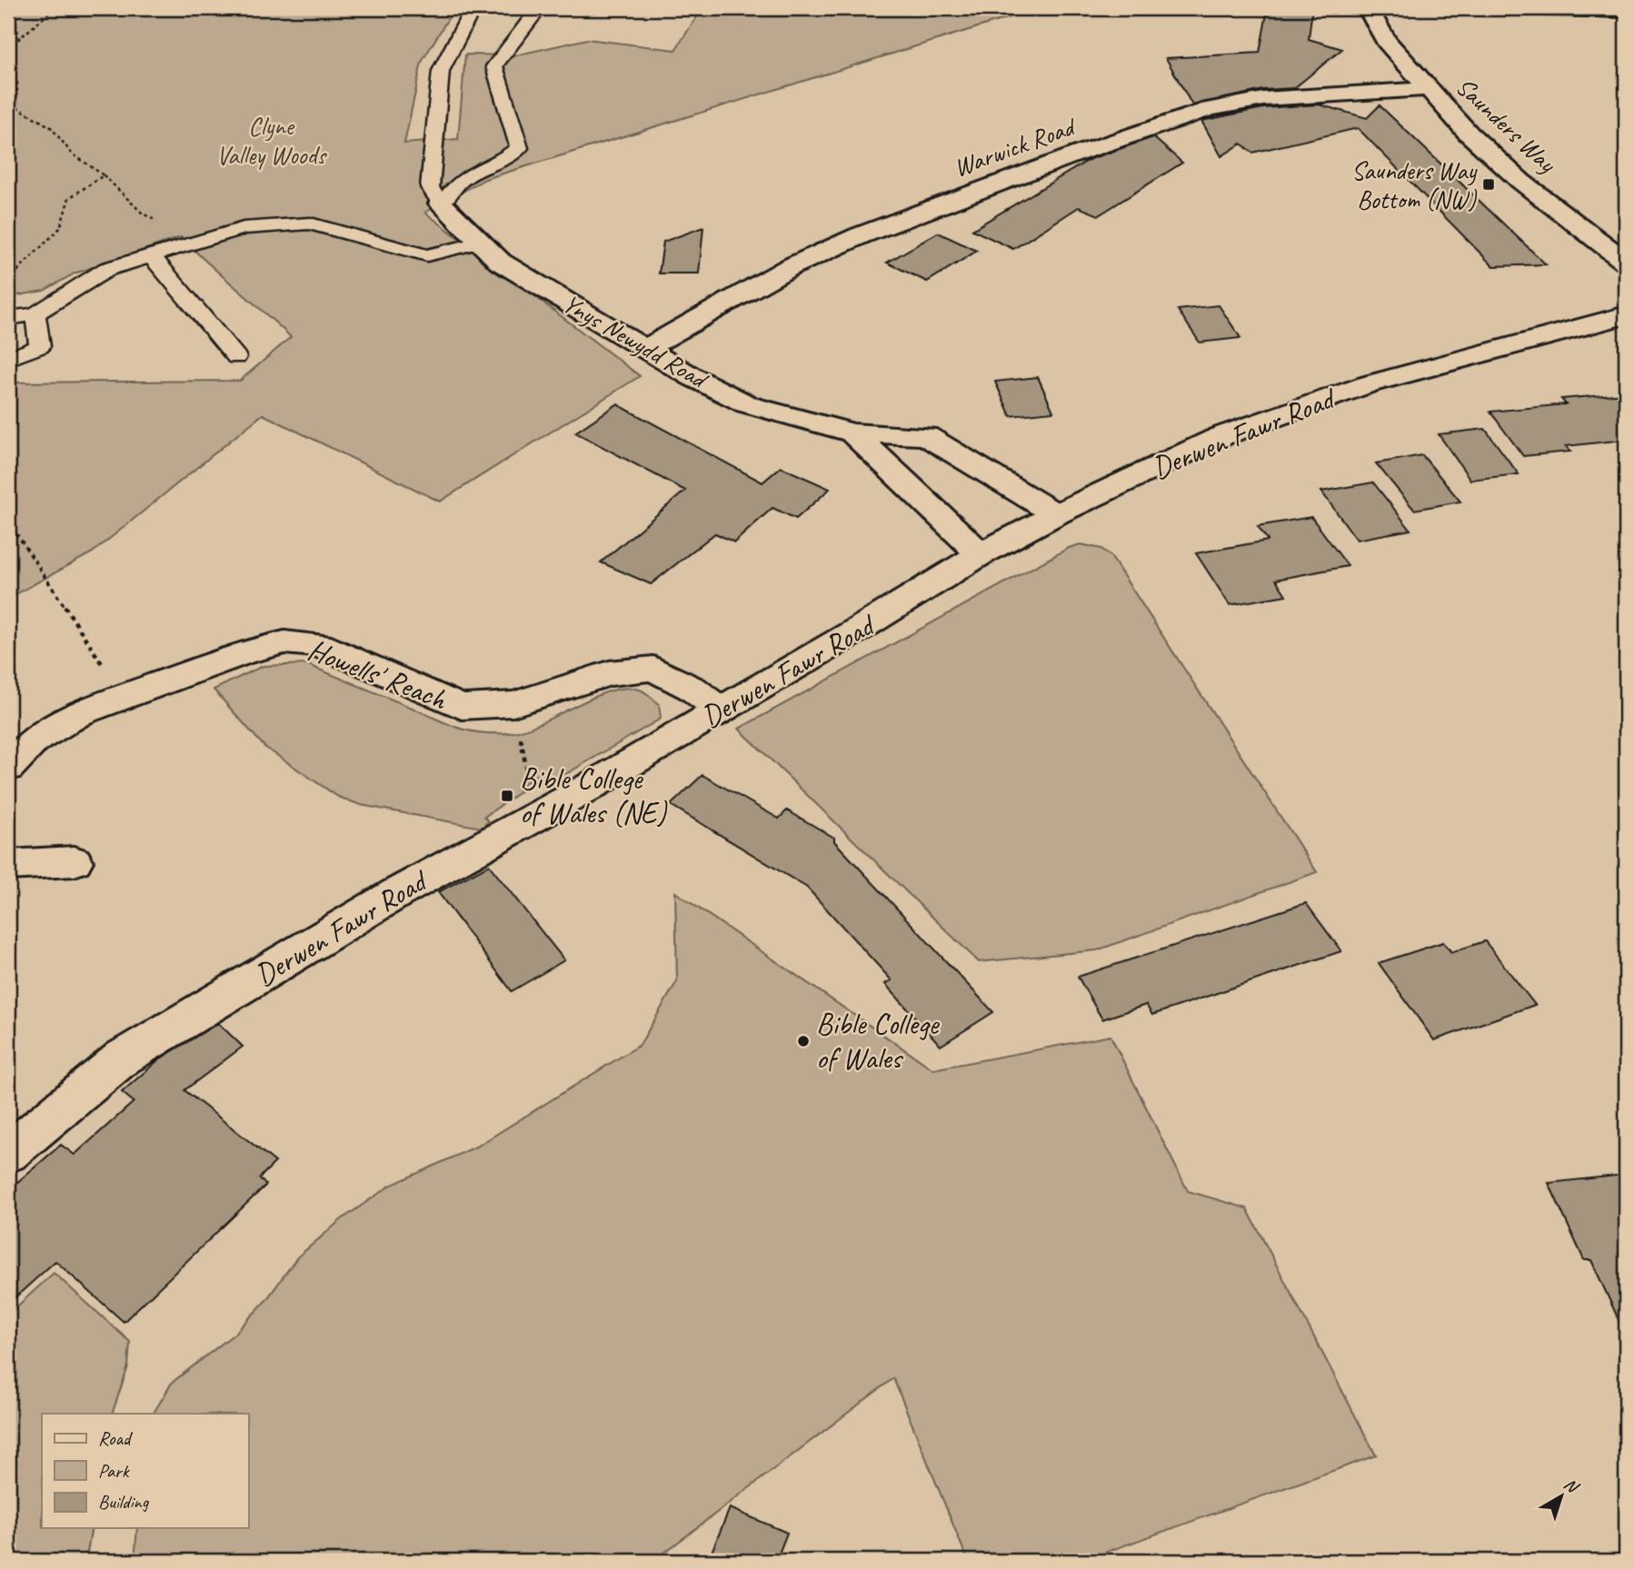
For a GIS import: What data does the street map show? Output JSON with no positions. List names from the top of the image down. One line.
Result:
{"streets":{"street":["Saunders Way","Warwick Road","Ynys Newydd Road","Derwen Fawr Road","Howells' Reach"]},"crossings":[["Saunders Way","Warwick Road"],["Warwick Road","Ynys Newydd Road"],["Ynys Newydd Road","Derwen Fawr Road"],["Derwen Fawr Road","Howells' Reach"]],"parks":["Clyne Valley Woods"],"places":{"transit":["Saunders Way Bottom (NW)","Bible College of Wales (NE)"],"other":["Bible College of Wales"]},"legend":["Road","Park","Building"],"north":"top right"}
